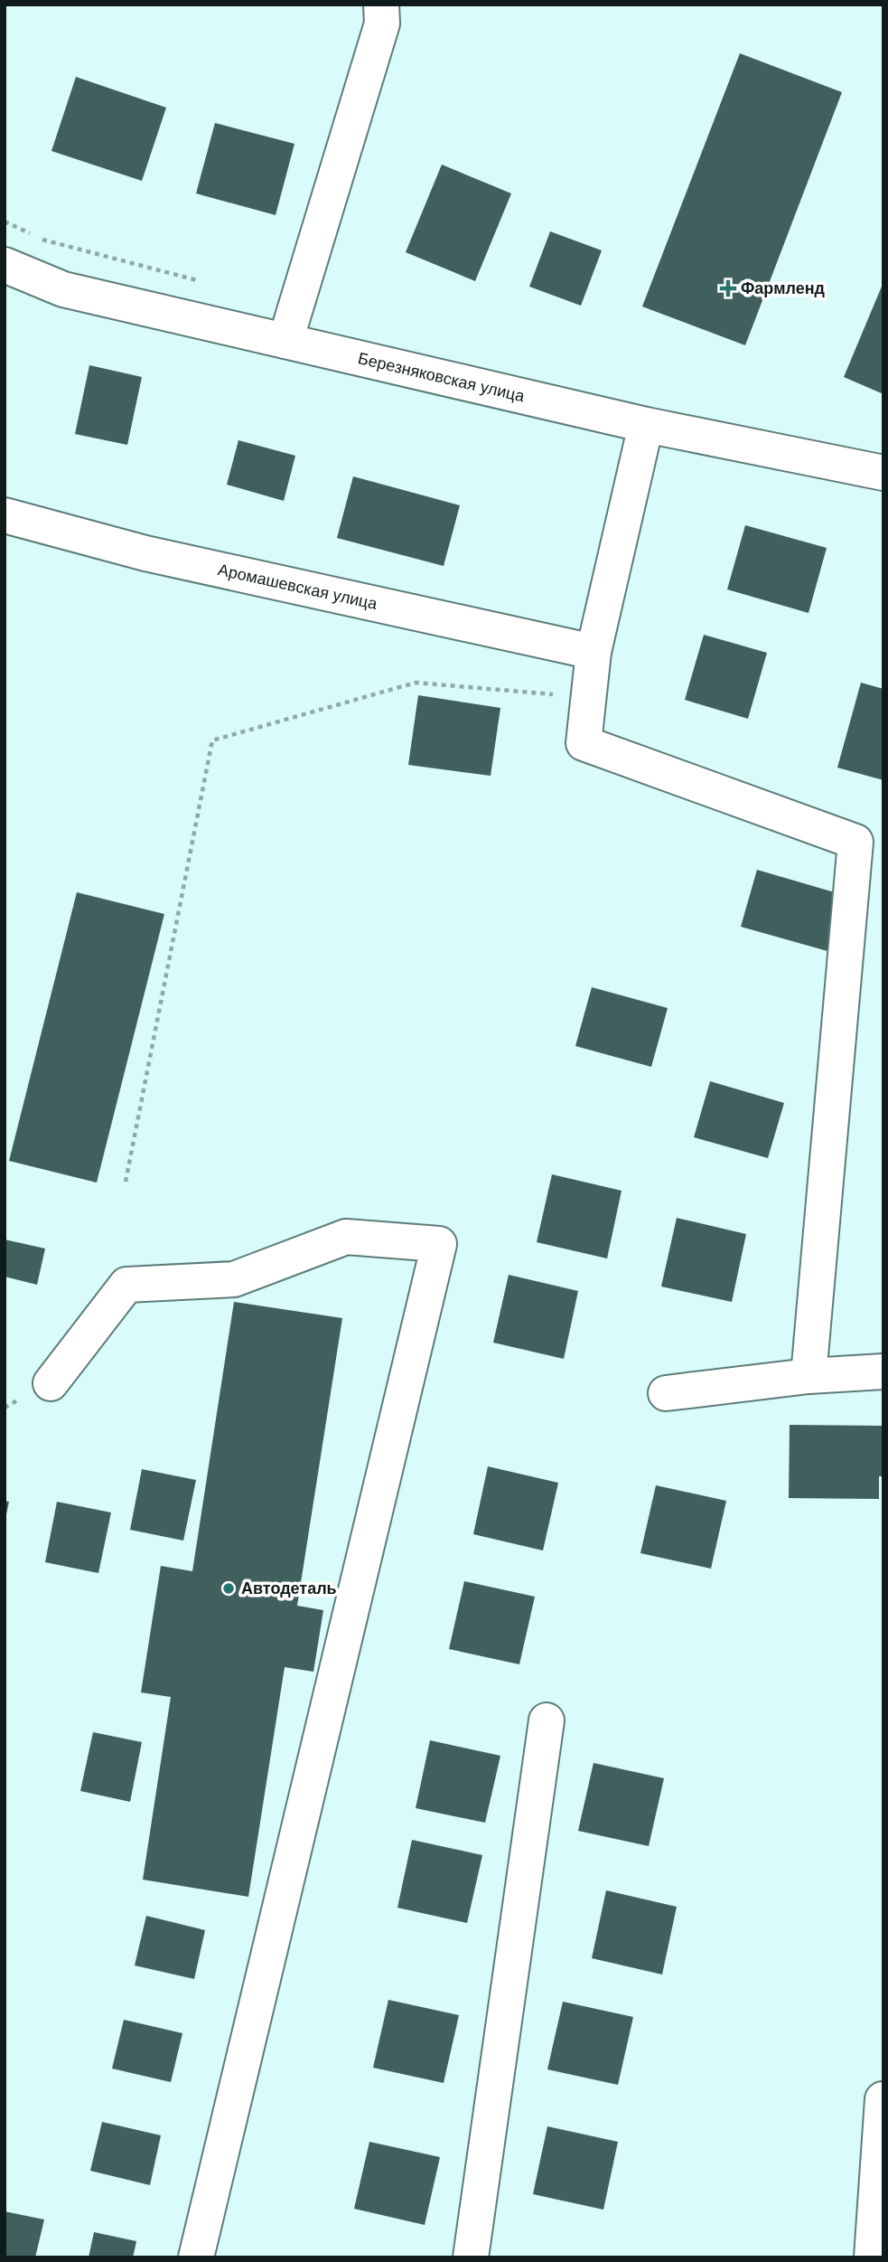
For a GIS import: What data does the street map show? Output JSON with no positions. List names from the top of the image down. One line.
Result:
{"streets":{"street":["Березняковская улица","Аромашевская улица"]},"places":{"health":["Фармленд"],"other":["Автодеталь"]}}
